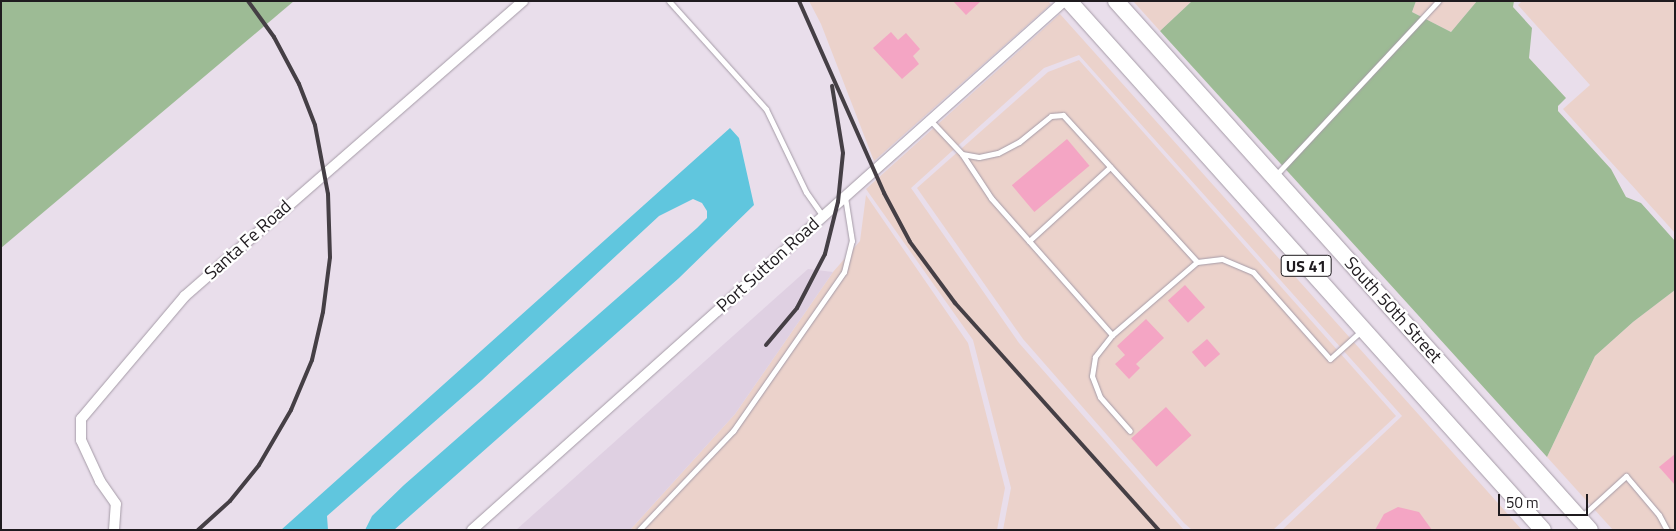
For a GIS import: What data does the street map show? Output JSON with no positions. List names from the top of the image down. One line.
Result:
{"streets":{"main road":["US 41","South 50th Street"],"street":["Santa Fe Road","Port Sutton Road"]},"scale_bar":"50 m"}
